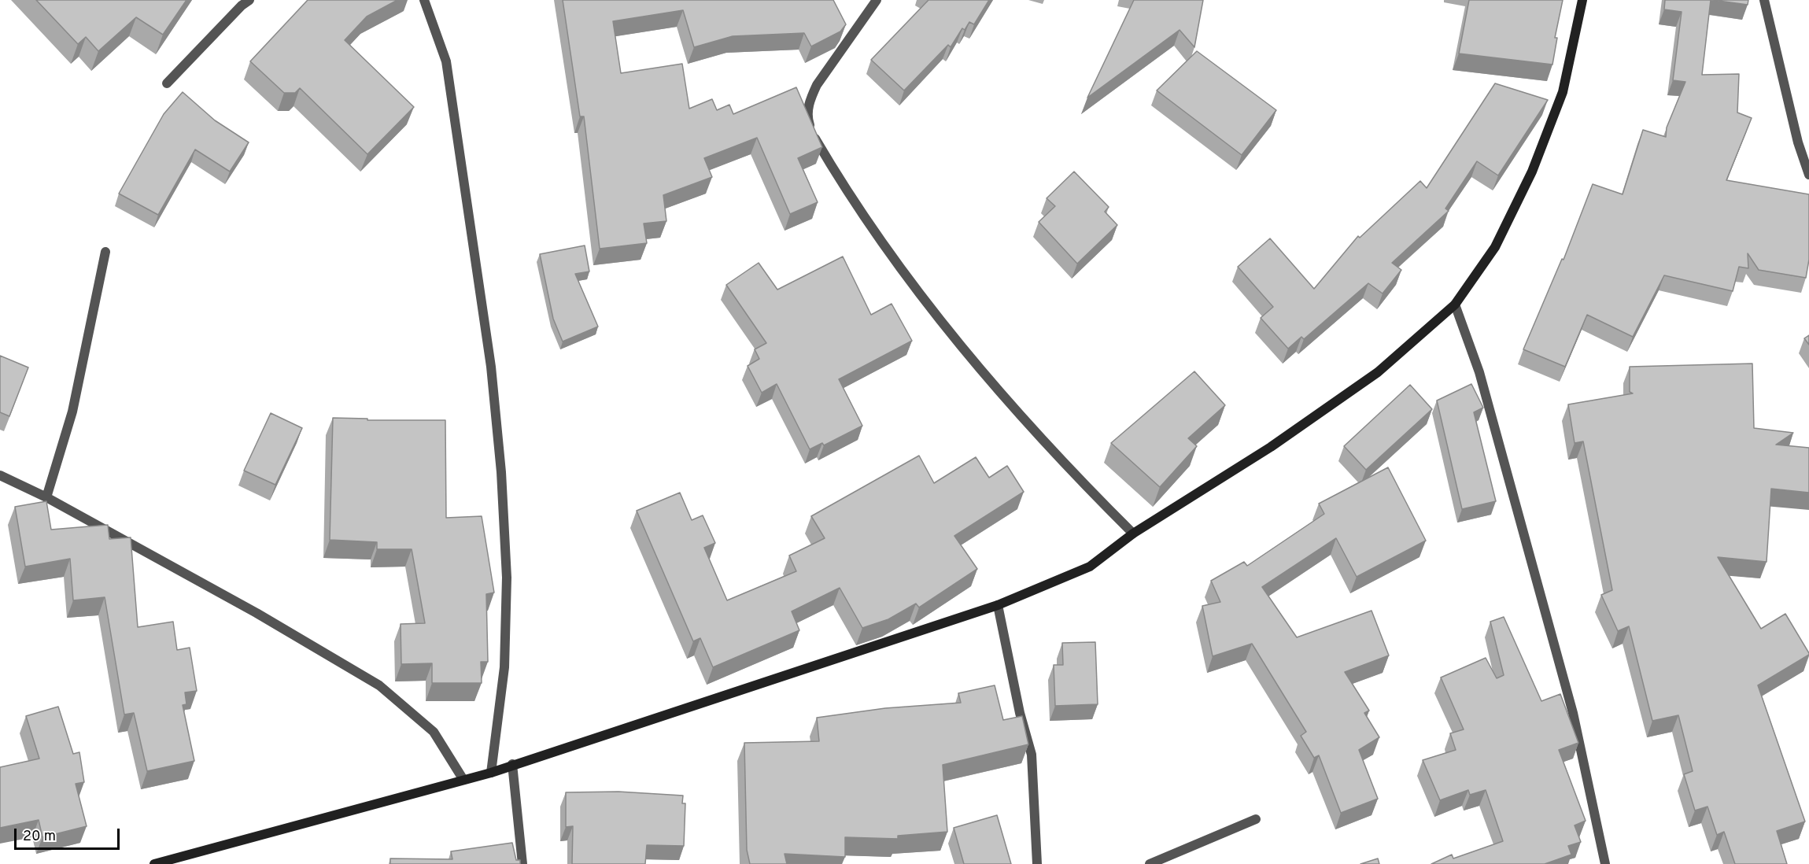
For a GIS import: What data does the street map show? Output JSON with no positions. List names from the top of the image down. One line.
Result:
{"scale_bar":"20 m"}
